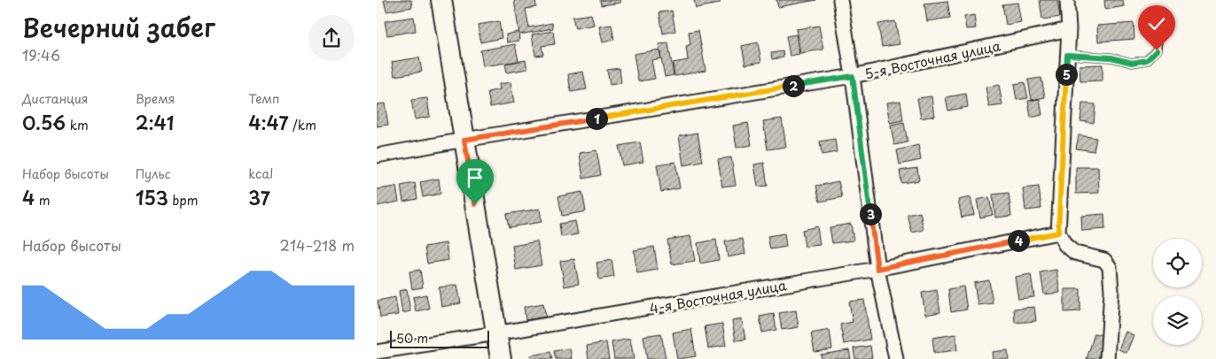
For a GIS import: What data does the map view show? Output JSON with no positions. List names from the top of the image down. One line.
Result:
{"streets":{"street":["5-я Восточная улица","4-я Восточная улица"]},"scale_bar":"50 m","page":{"heading":["Вечерний забег","19:46"],"pins":["5","2","1","3","4"],"stats":[["Дистанция","0.56 km"],["Время","2:41"],["Темп","4:47 /km"],["Набор высоты","4 m"],["Пульс","153 bpm"],["kcal","37"]],"chart":["Набор высоты","214–218 m"],"scale":"50 m"}}
